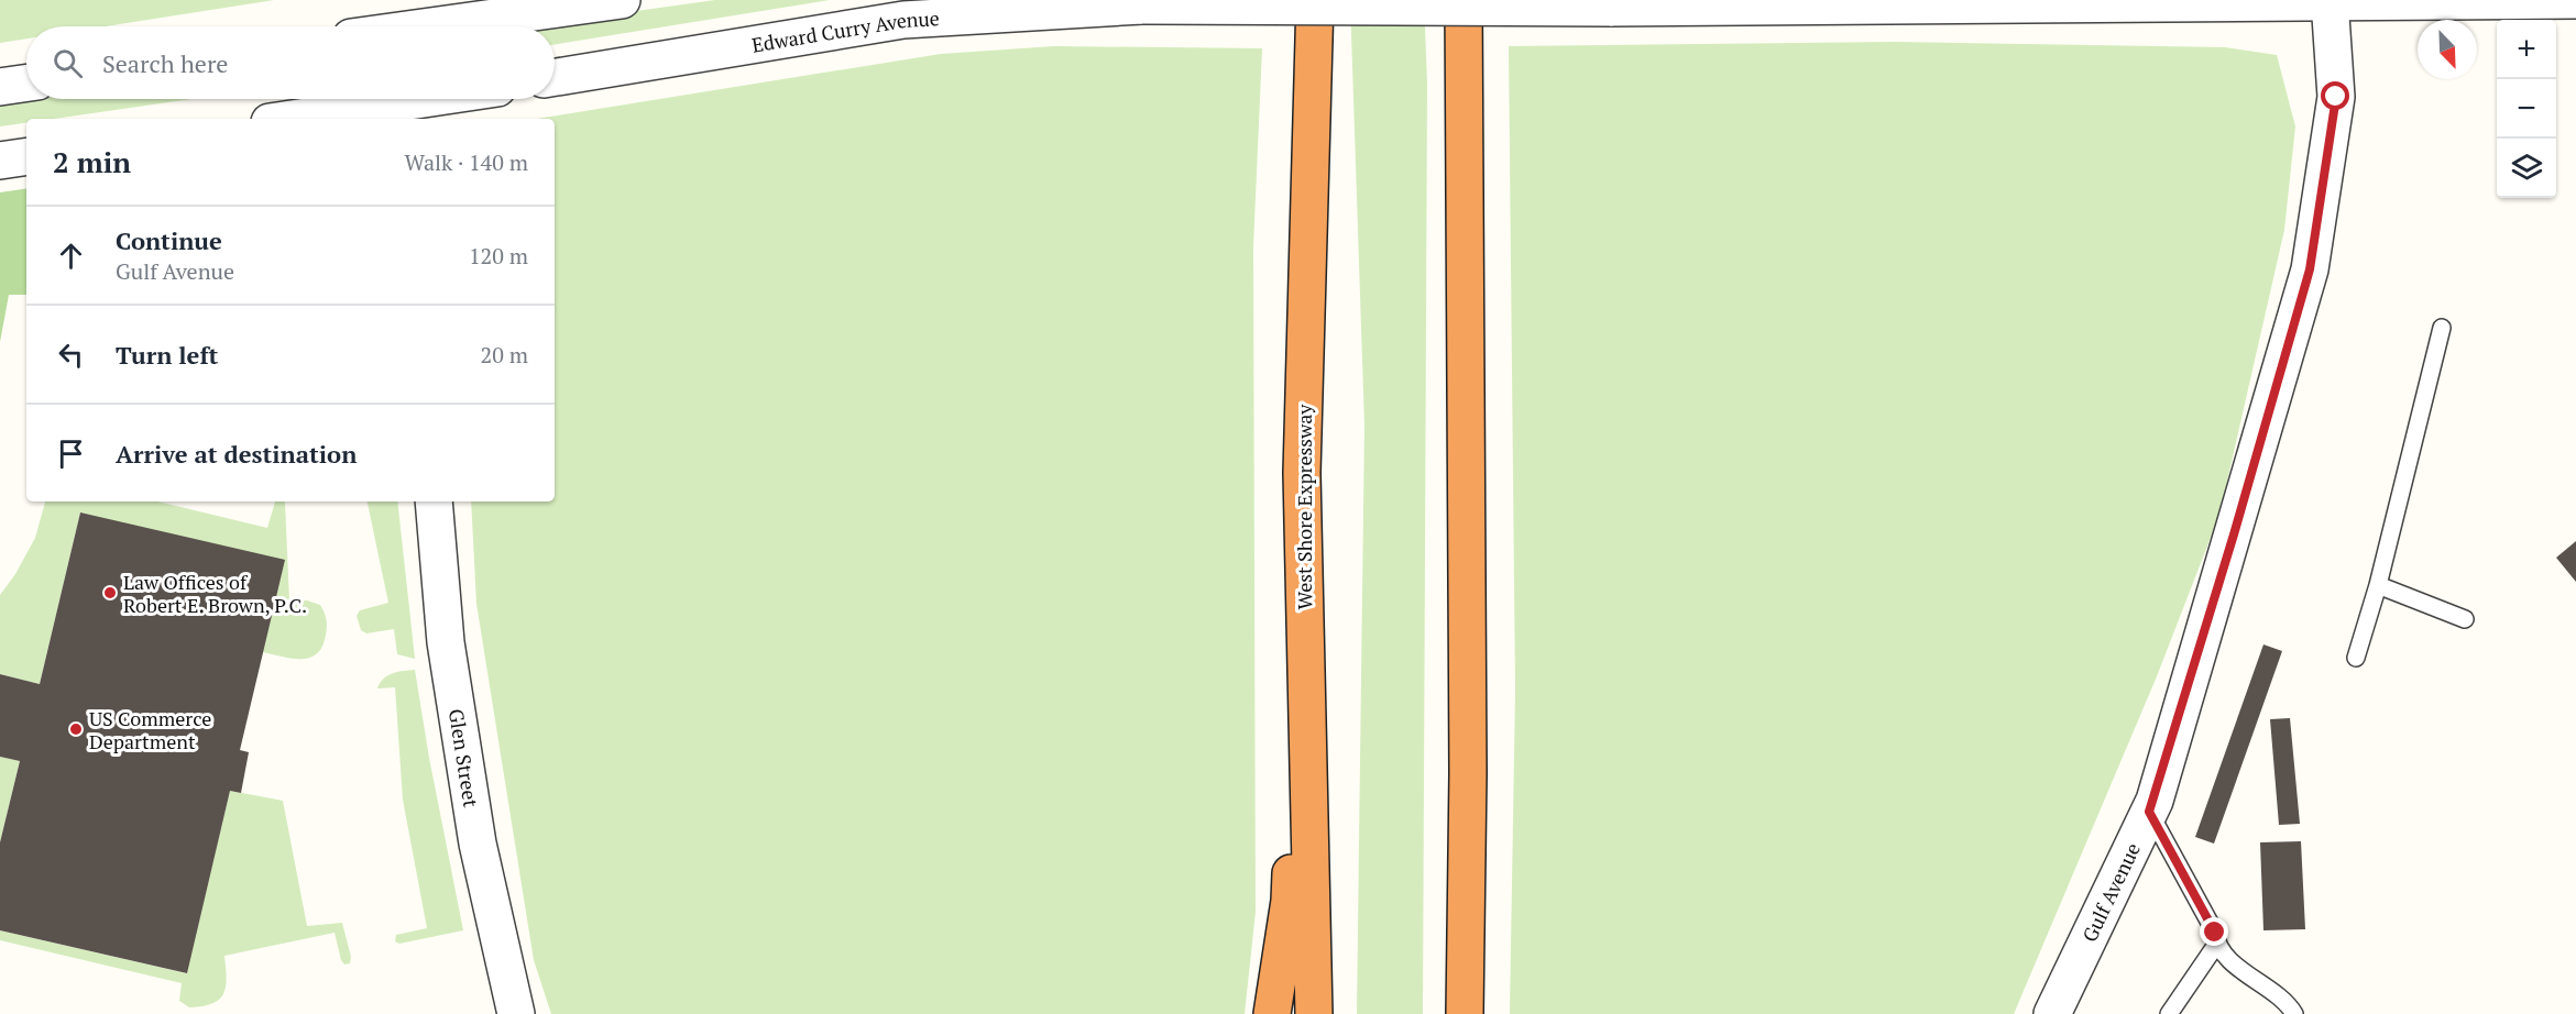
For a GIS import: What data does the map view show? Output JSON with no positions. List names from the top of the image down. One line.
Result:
{"streets":{"highway":["West Shore Expressway"],"street":["Edward Curry Avenue","Glen Street","Gulf Avenue"]},"crossings":[["Edward Curry Avenue","Gulf Avenue"]],"places":["Law Offices of Robert E. Brown, P.C.","US Commerce Department"],"north":"bottom right","page":{"map_buttons":["+","−"],"search":"Search here","heading":["2 min","Walk · 140 m"],"list":[["Continue","Gulf Avenue","120 m"],["Turn left","20 m"],"Arrive at destination"]}}
